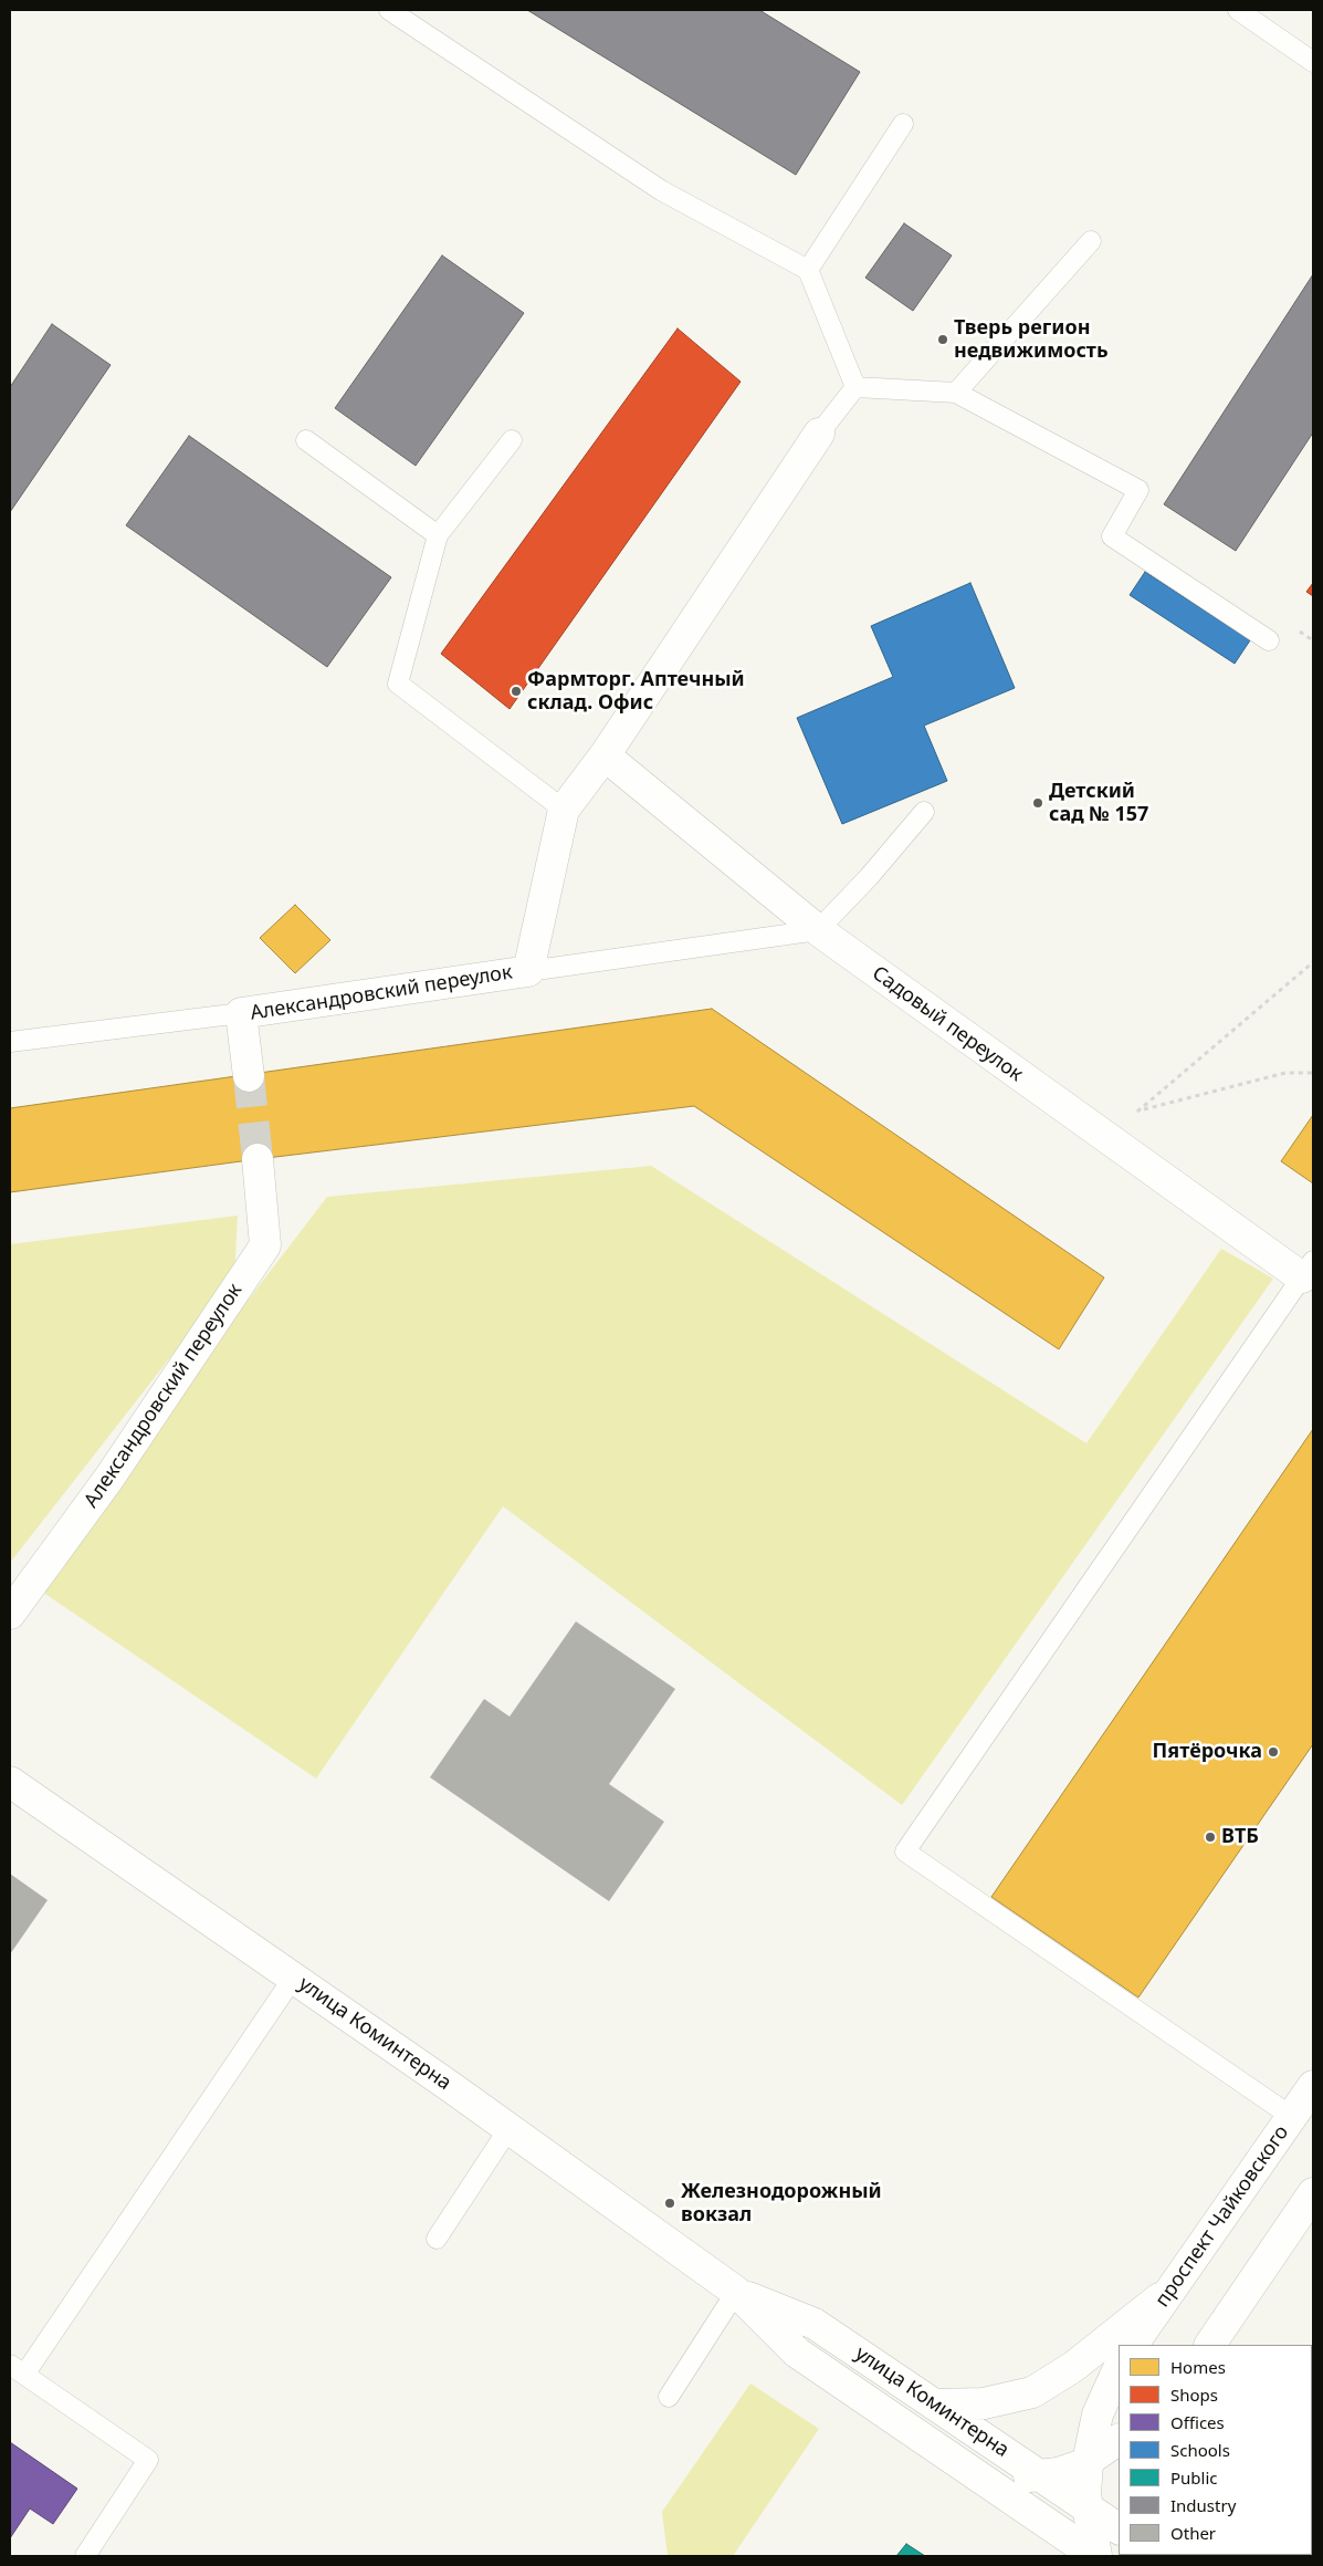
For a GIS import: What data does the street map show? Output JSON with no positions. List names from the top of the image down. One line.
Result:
{"streets":{"main road":["Александровский переулок","Садовый переулок","улица Коминтерна","проспект Чайковского"]},"crossings":[["Александровский переулок","Садовый переулок"]],"places":["Тверь регион недвижимость","Фармторг. Аптечный склад. Офис","Детский сад № 157","Пятёрочка","ВТБ","Железнодорожный вокзал"],"legend":["Homes","Shops","Offices","Schools","Public","Industry","Other"]}
